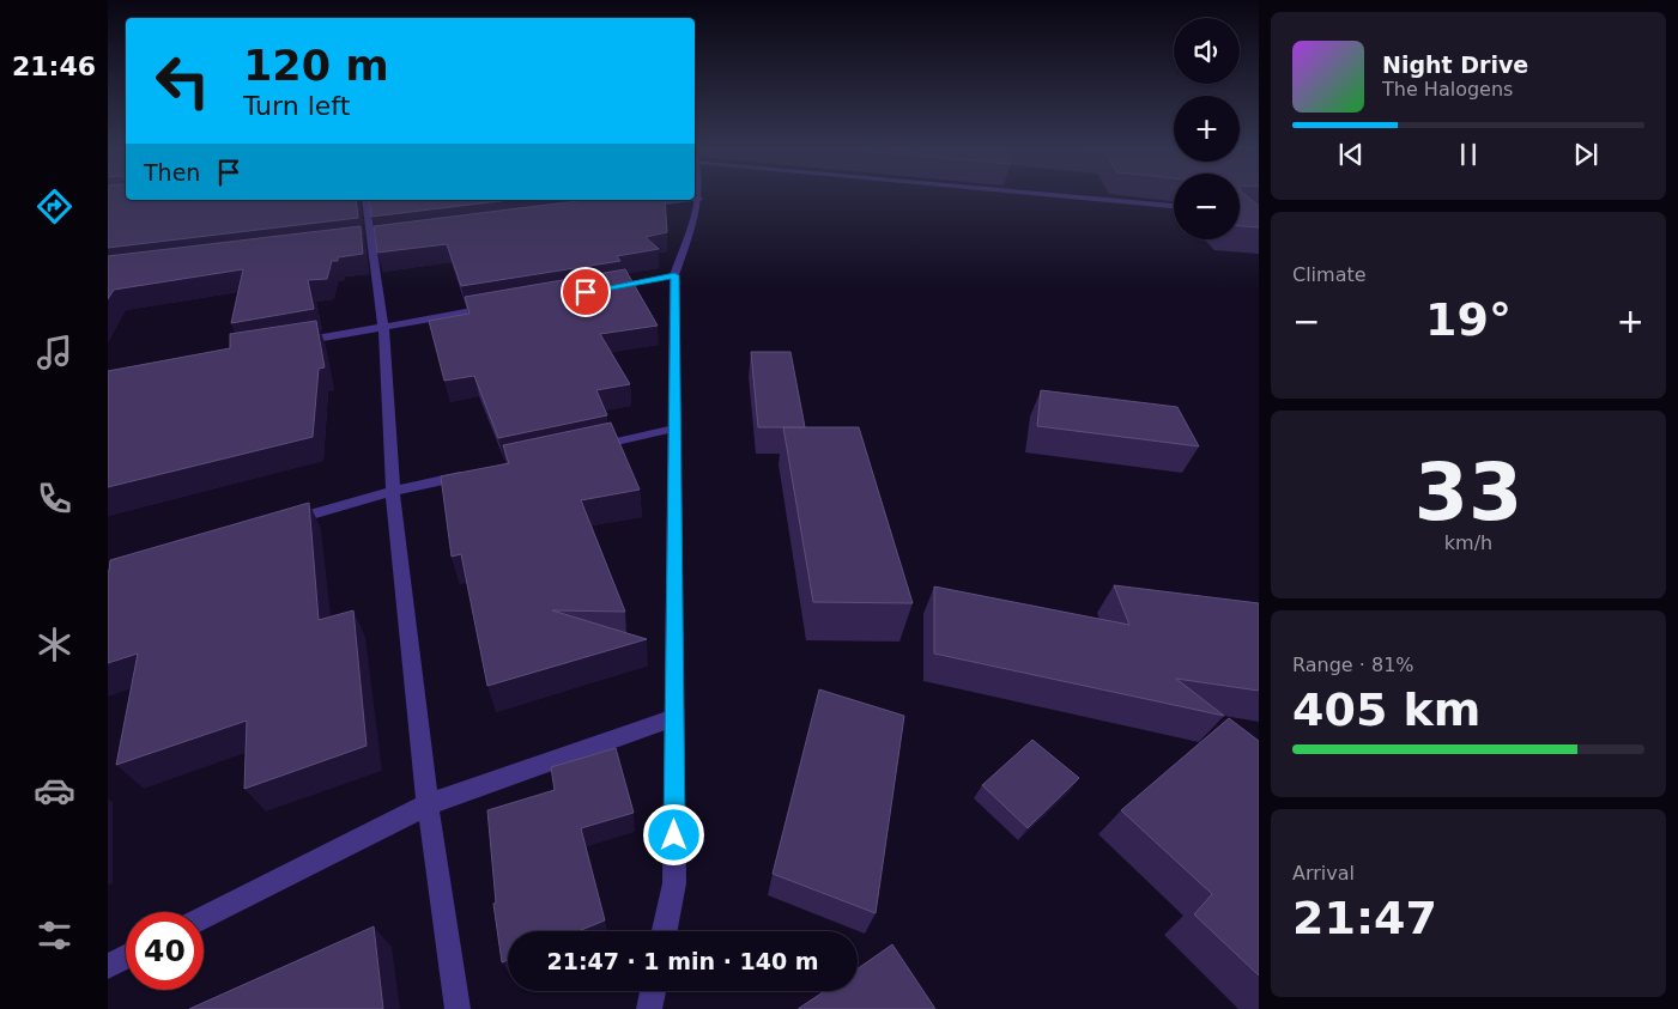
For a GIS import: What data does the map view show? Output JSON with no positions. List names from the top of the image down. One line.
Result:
{"page":{"tabs":"21:46","map_buttons":["+","−"],"turn":["120 m","Turn left"],"song":["Night Drive","The Halogens"],"then":"Then","tile":["Climate",["33","km/h"],["Range · 81%","405 km"],["Arrival","21:47"]],"heat":["−","19°","+"],"limit":"40","trip":"21:47 · 1 min · 140 m"}}
